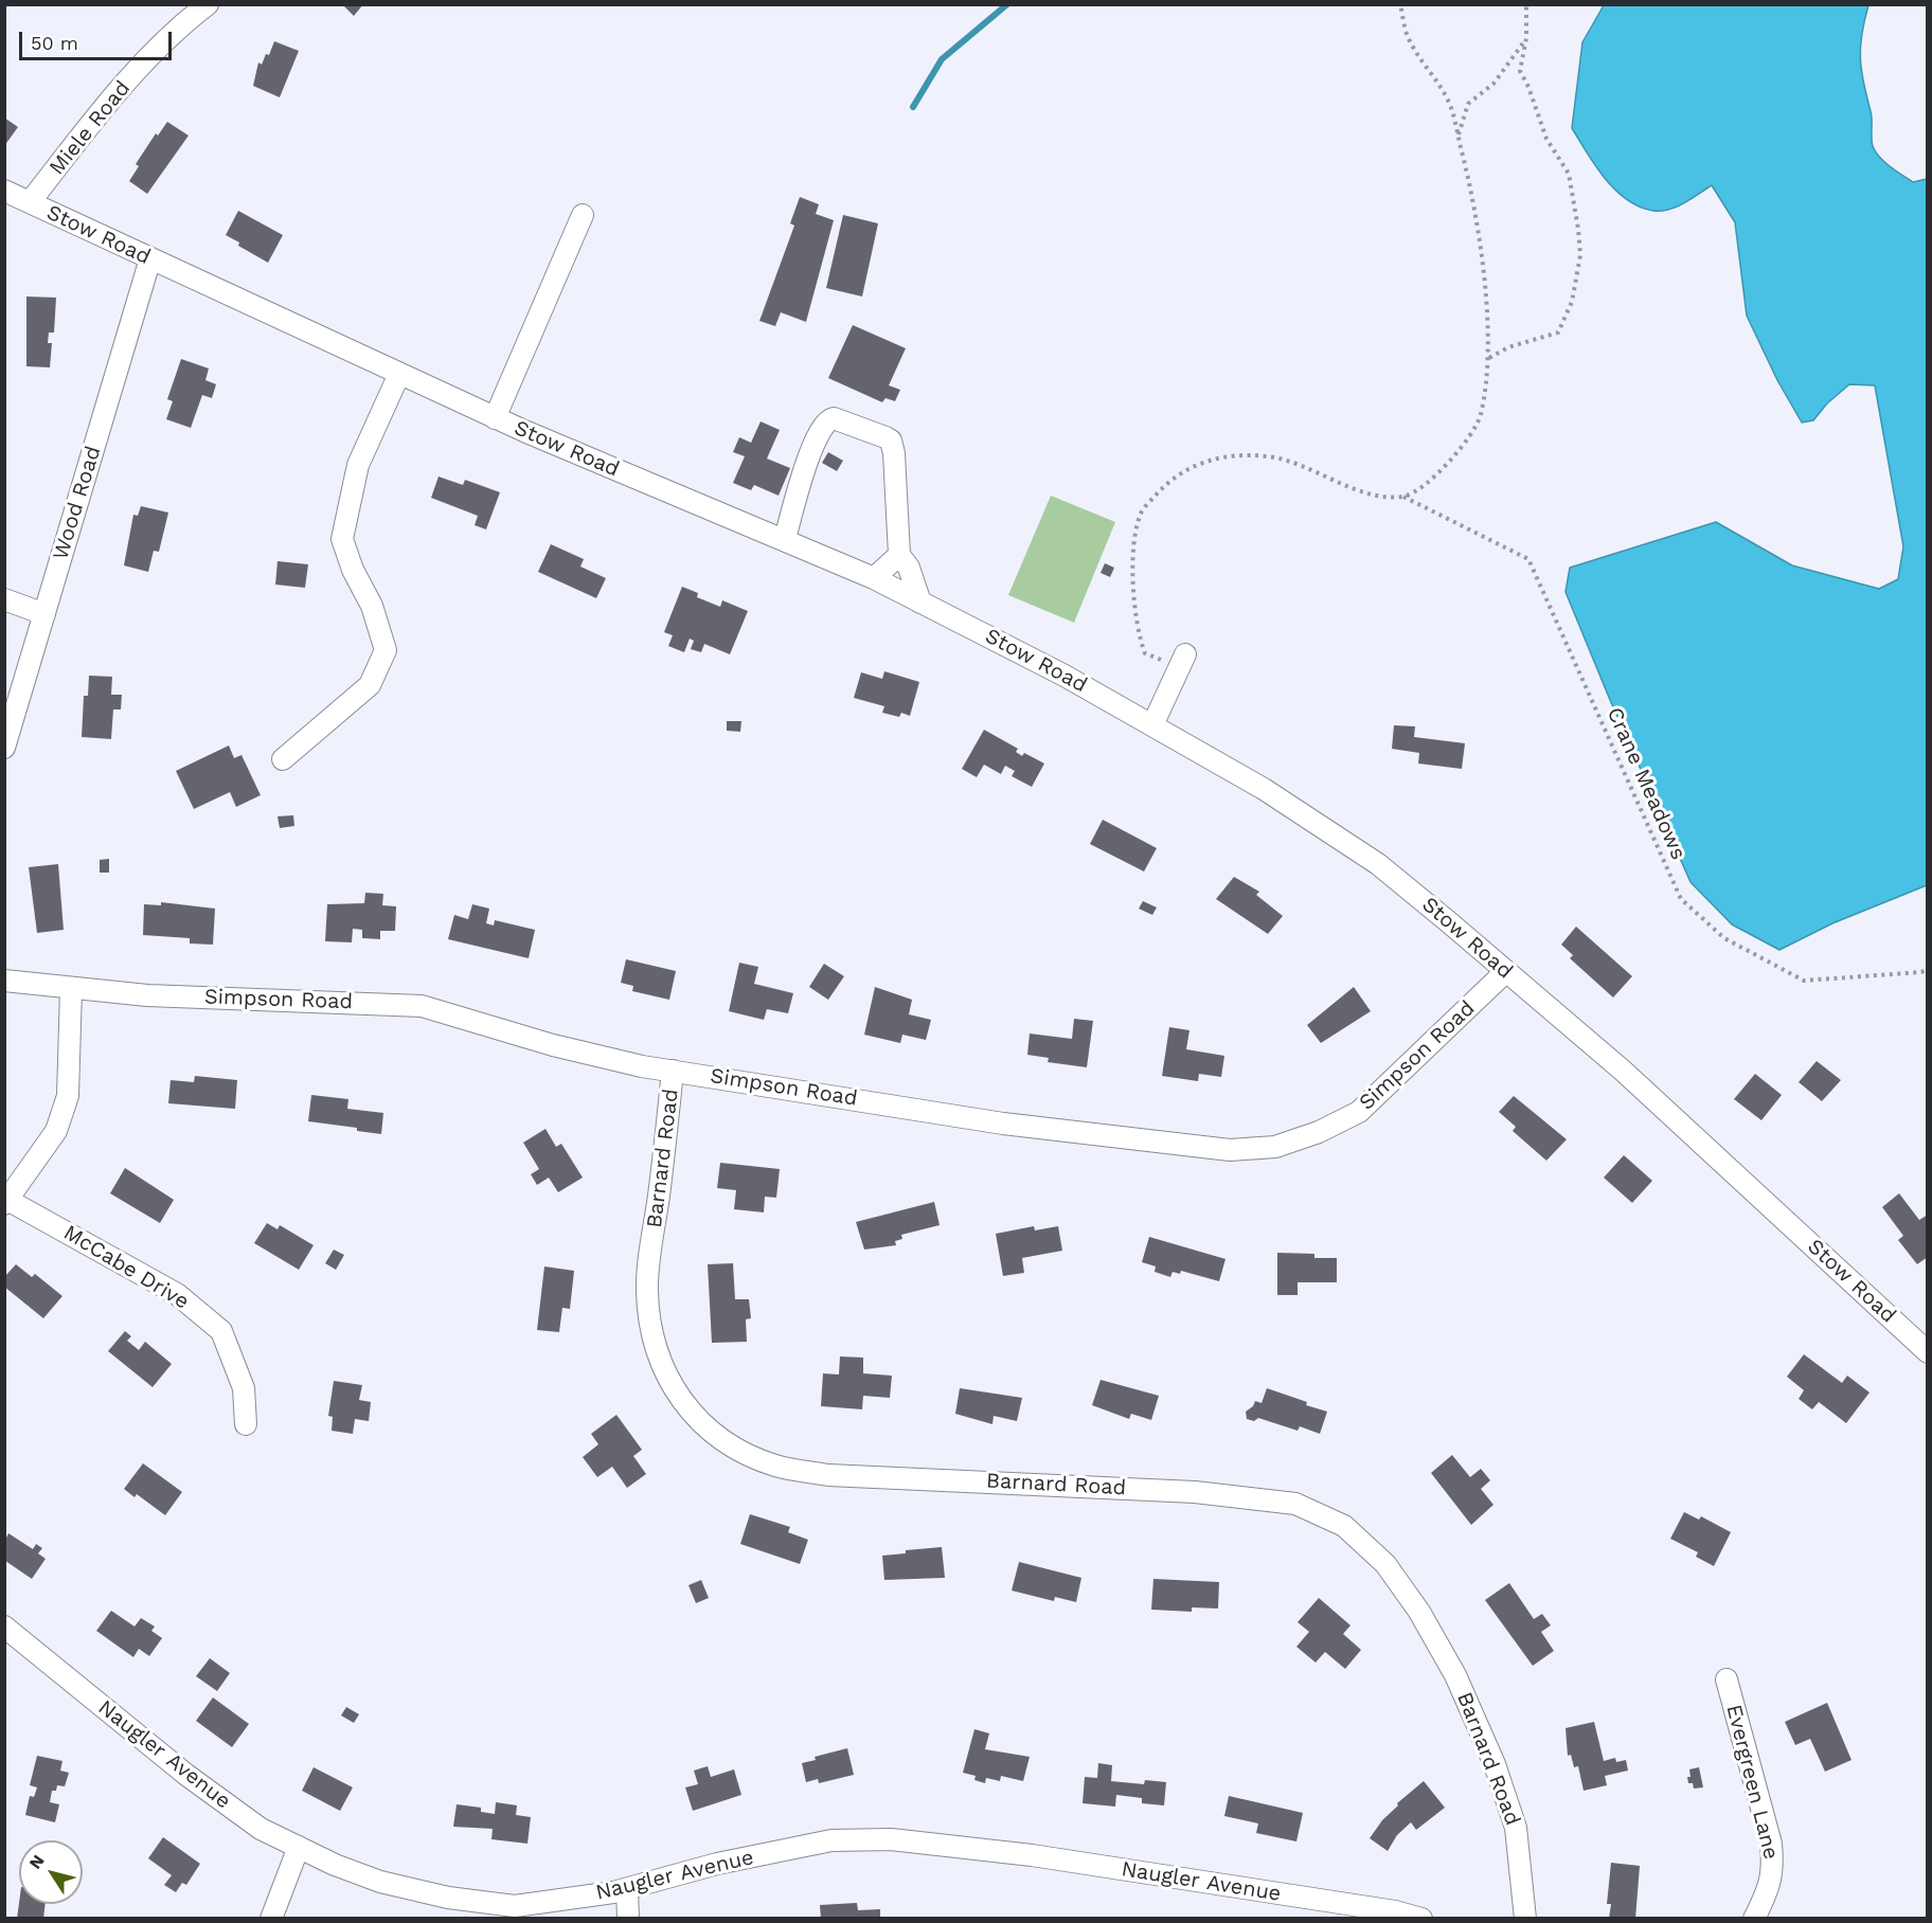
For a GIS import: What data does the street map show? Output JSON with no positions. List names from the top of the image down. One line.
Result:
{"streets":{"street":["Miele Road","Stow Road","Wood Road","Simpson Road","Barnard Road","McCabe Drive","Naugler Avenue","Evergreen Lane"],"path":["Crane Meadows"]},"crossings":[["Miele Road","Stow Road"],["Stow Road","Wood Road"],["Stow Road","Simpson Road"],["Simpson Road","Barnard Road"]],"scale_bar":"50 m","north":"top left"}
